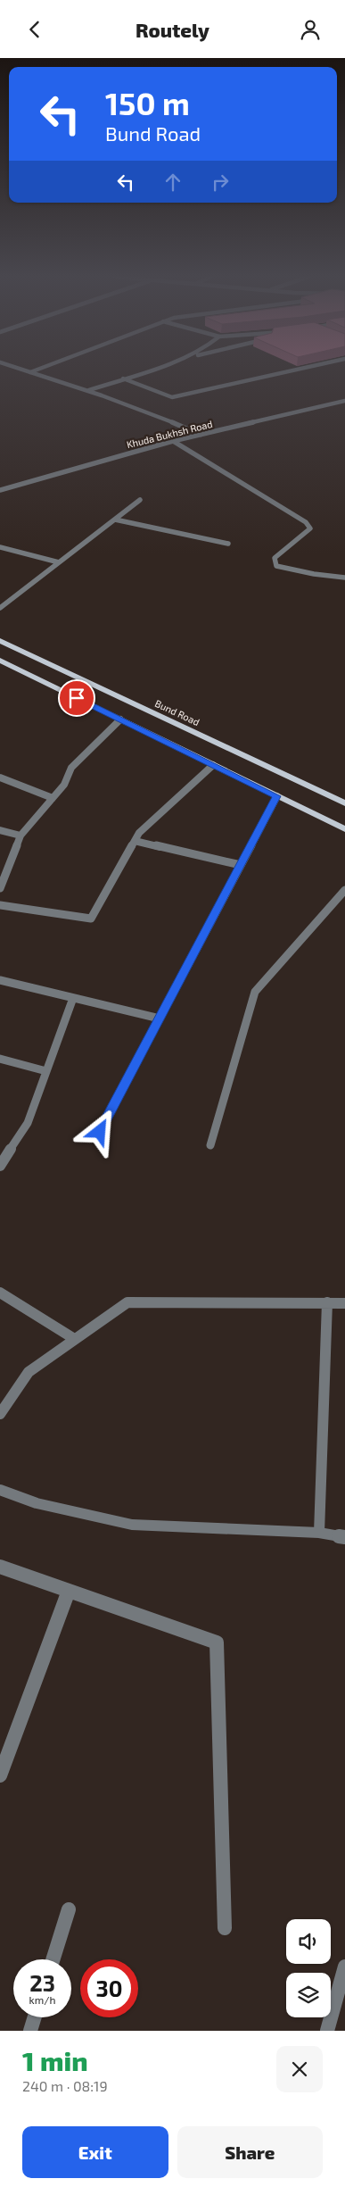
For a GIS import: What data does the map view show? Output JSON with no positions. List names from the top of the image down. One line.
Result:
{"streets":{"main road":["Bund Road"],"street":["Khuda Bukhsh Road"]},"page":{"header":"Routely","turn":["150 m","Bund Road"],"speed":"23 km/h","limit":"30","heading":["1 min","240 m · 08:19"],"buttons":["Exit","Share"]}}
